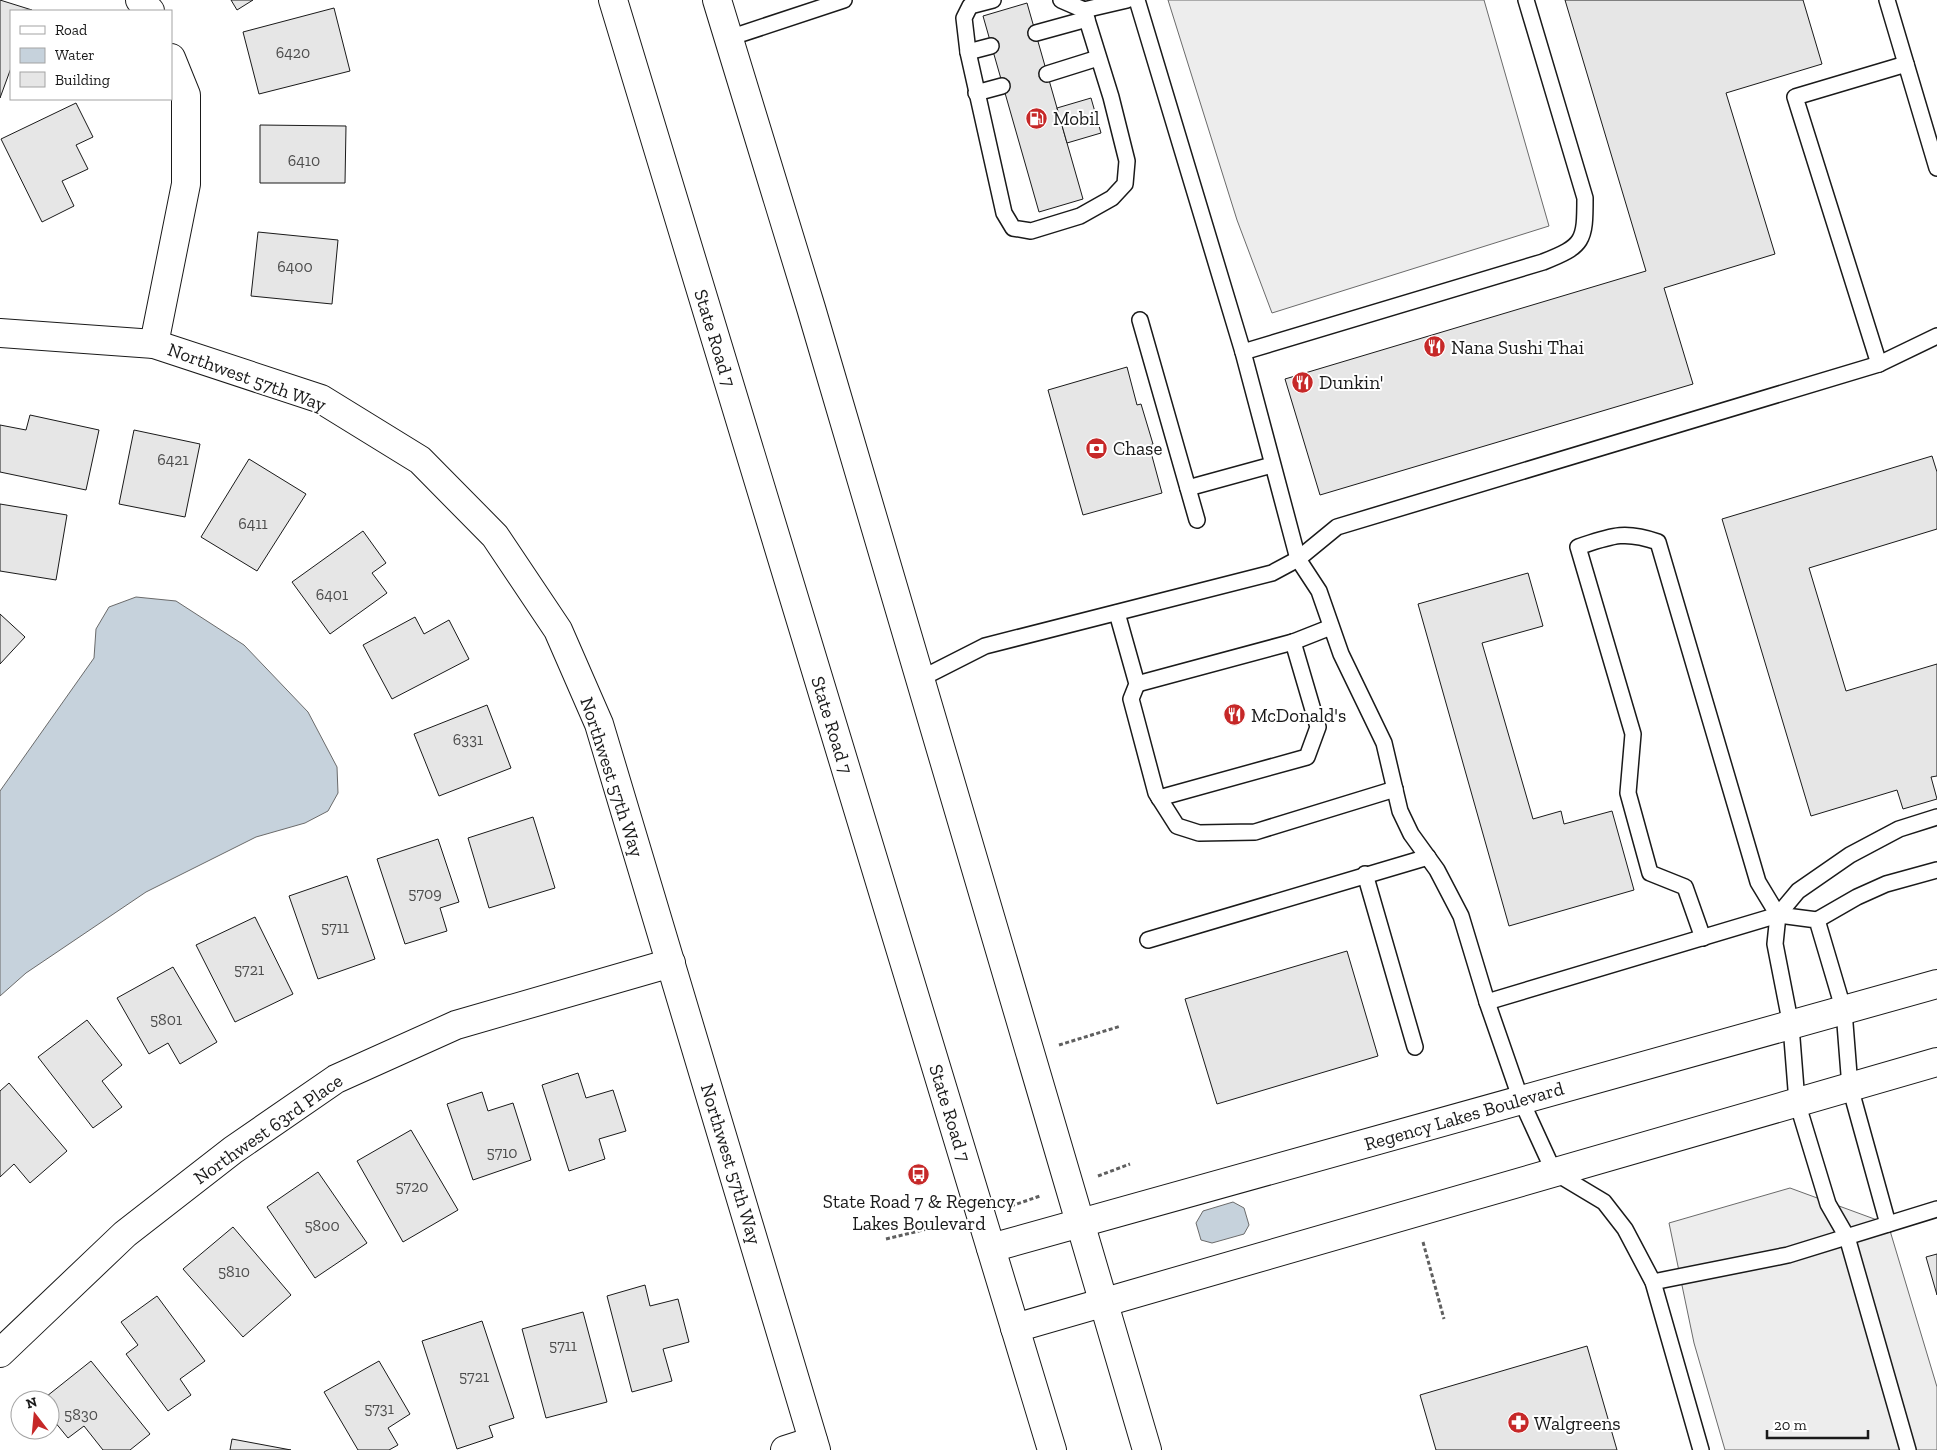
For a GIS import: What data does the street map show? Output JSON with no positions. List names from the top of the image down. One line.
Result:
{"streets":{"street":["State Road 7","Northwest 57th Way","Regency Lakes Boulevard","Northwest 63rd Place"]},"crossings":[["State Road 7","Regency Lakes Boulevard"],["Northwest 57th Way","Northwest 63rd Place"]],"places":{"fuel station":["Mobil"],"restaurant":["Nana Sushi Thai","Dunkin'","McDonald's"],"bank":["Chase"],"bus stop":["State Road 7 & Regency Lakes Boulevard"],"pharmacy":["Walgreens"]},"house_numbers":["6420","6410","6400","6421","6411","6401","6331","5709","5711","5721","5801","5710","5720","5800","5810","5711","5721","5731","5830"],"legend":["Road","Water","Building"],"scale_bar":"20 m","north":"top"}
